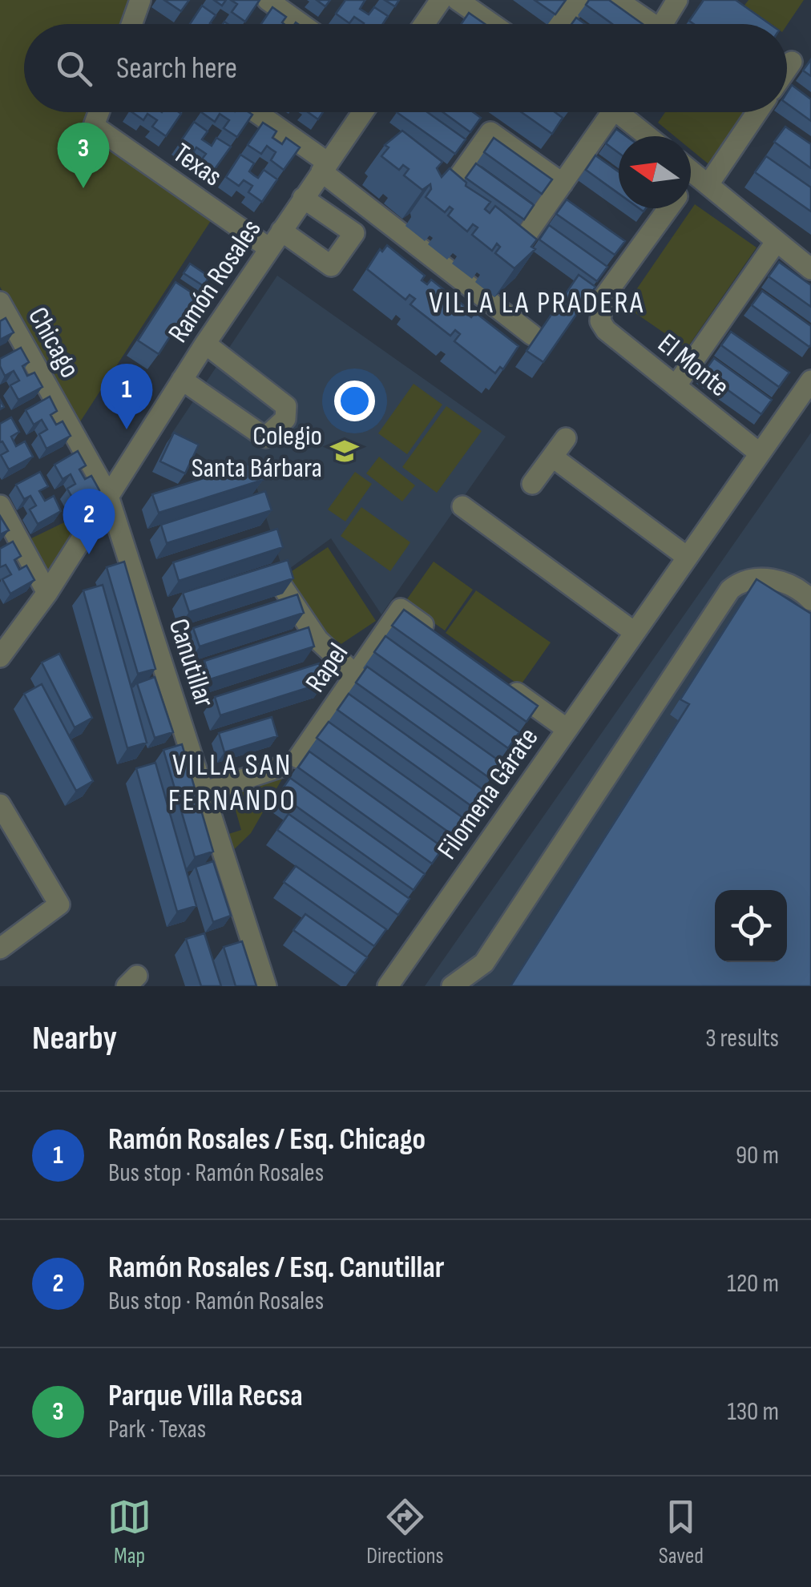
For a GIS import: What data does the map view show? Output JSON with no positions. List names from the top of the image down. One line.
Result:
{"streets":{"street":["Texas","Ramón Rosales","Chicago","El Monte","Canutillar","Rapel","Filomena Gárate"]},"crossings":[["Texas","Ramón Rosales"],["Ramón Rosales","Chicago"],["Ramón Rosales","Canutillar"],["Chicago","Canutillar"],["El Monte","Filomena Gárate"],["Canutillar","Rapel"]],"districts":["VILLA LA PRADERA","VILLA SAN FERNANDO"],"places":{"school or university":["Colegio Santa Bárbara"]},"north":"left","page":{"search":"Search here","pins":["3","1","2"],"heading":["Nearby","3 results"],"list":[{"mark":"1","name":"Ramón Rosales / Esq. Chicago","note":"Bus stop · Ramón Rosales","value":"90 m"},{"mark":"2","name":"Ramón Rosales / Esq. Canutillar","note":"Bus stop · Ramón Rosales","value":"120 m"},{"mark":"3","name":"Parque Villa Recsa","note":"Park · Texas","value":"130 m"}],"nav":["Map","Directions","Saved"]}}
